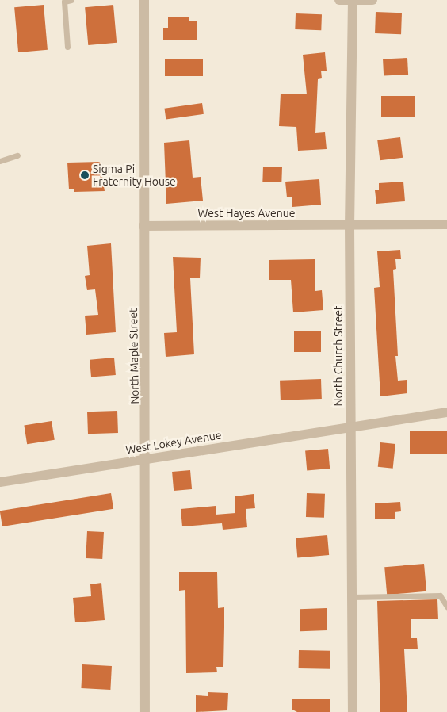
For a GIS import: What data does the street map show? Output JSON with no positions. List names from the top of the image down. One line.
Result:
{"streets":{"street":["West Hayes Avenue","North Maple Street","North Church Street","West Lokey Avenue"]},"crossings":[["West Hayes Avenue","North Maple Street"],["West Hayes Avenue","North Church Street"],["North Maple Street","West Lokey Avenue"],["North Church Street","West Lokey Avenue"]],"places":["Sigma Pi Fraternity House"]}
